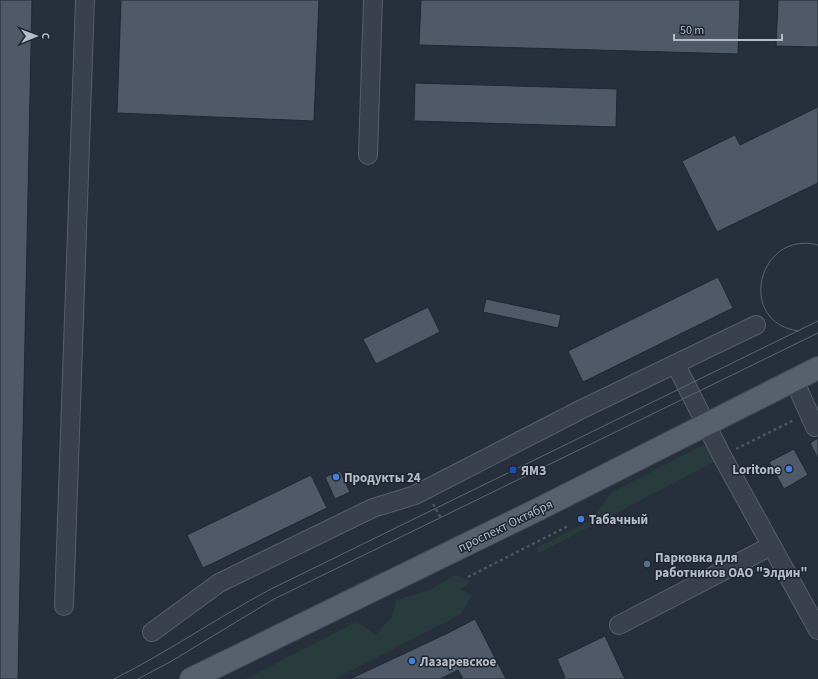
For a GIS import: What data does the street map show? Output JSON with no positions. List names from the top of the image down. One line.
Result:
{"streets":{"main road":["проспект Октября"]},"places":{"other":["Loritone","Продукты 24","Табачный","Парковка для работников ОАО \"Элдин\"","Лазаревское"],"transit":["ЯМЗ"]},"scale_bar":"50 m","north":"right"}
